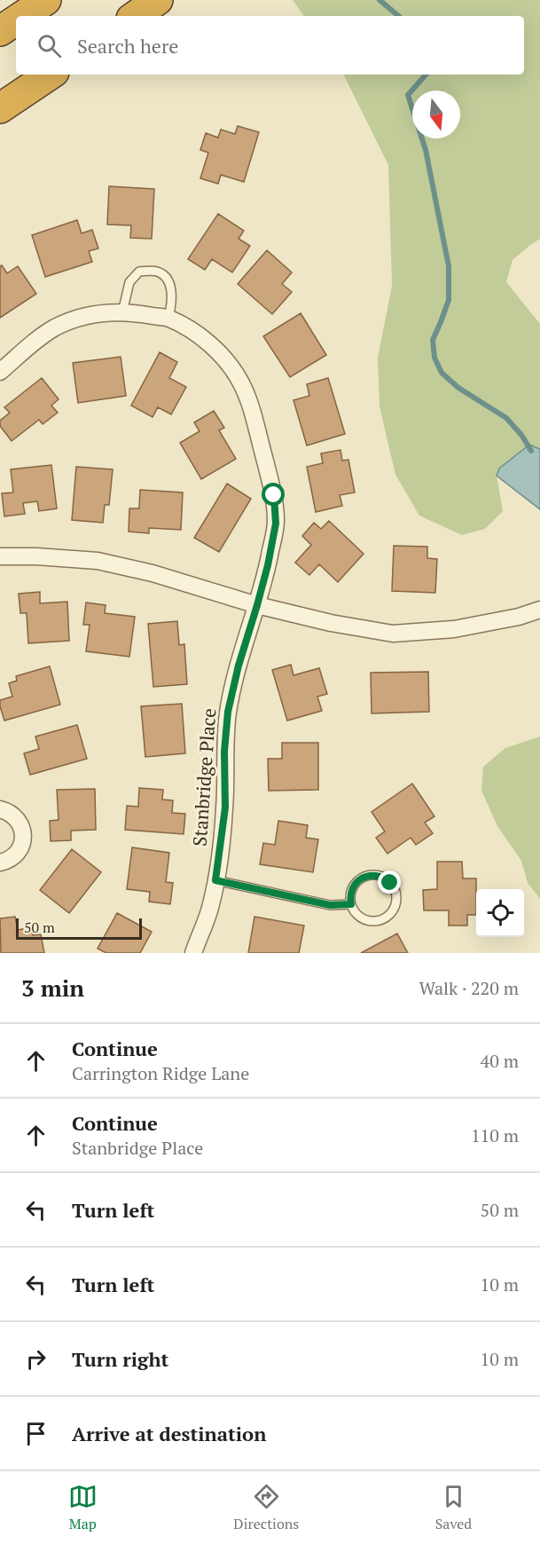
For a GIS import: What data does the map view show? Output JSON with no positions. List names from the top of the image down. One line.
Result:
{"streets":{"street":["Stanbridge Place"]},"scale_bar":"50 m","north":"bottom","page":{"search":"Search here","scale":"50 m","heading":["3 min","Walk · 220 m"],"list":[["Continue","Carrington Ridge Lane","40 m"],["Continue","Stanbridge Place","110 m"],["Turn left","50 m"],["Turn left","10 m"],["Turn right","10 m"],"Arrive at destination"],"nav":["Map","Directions","Saved"]}}
